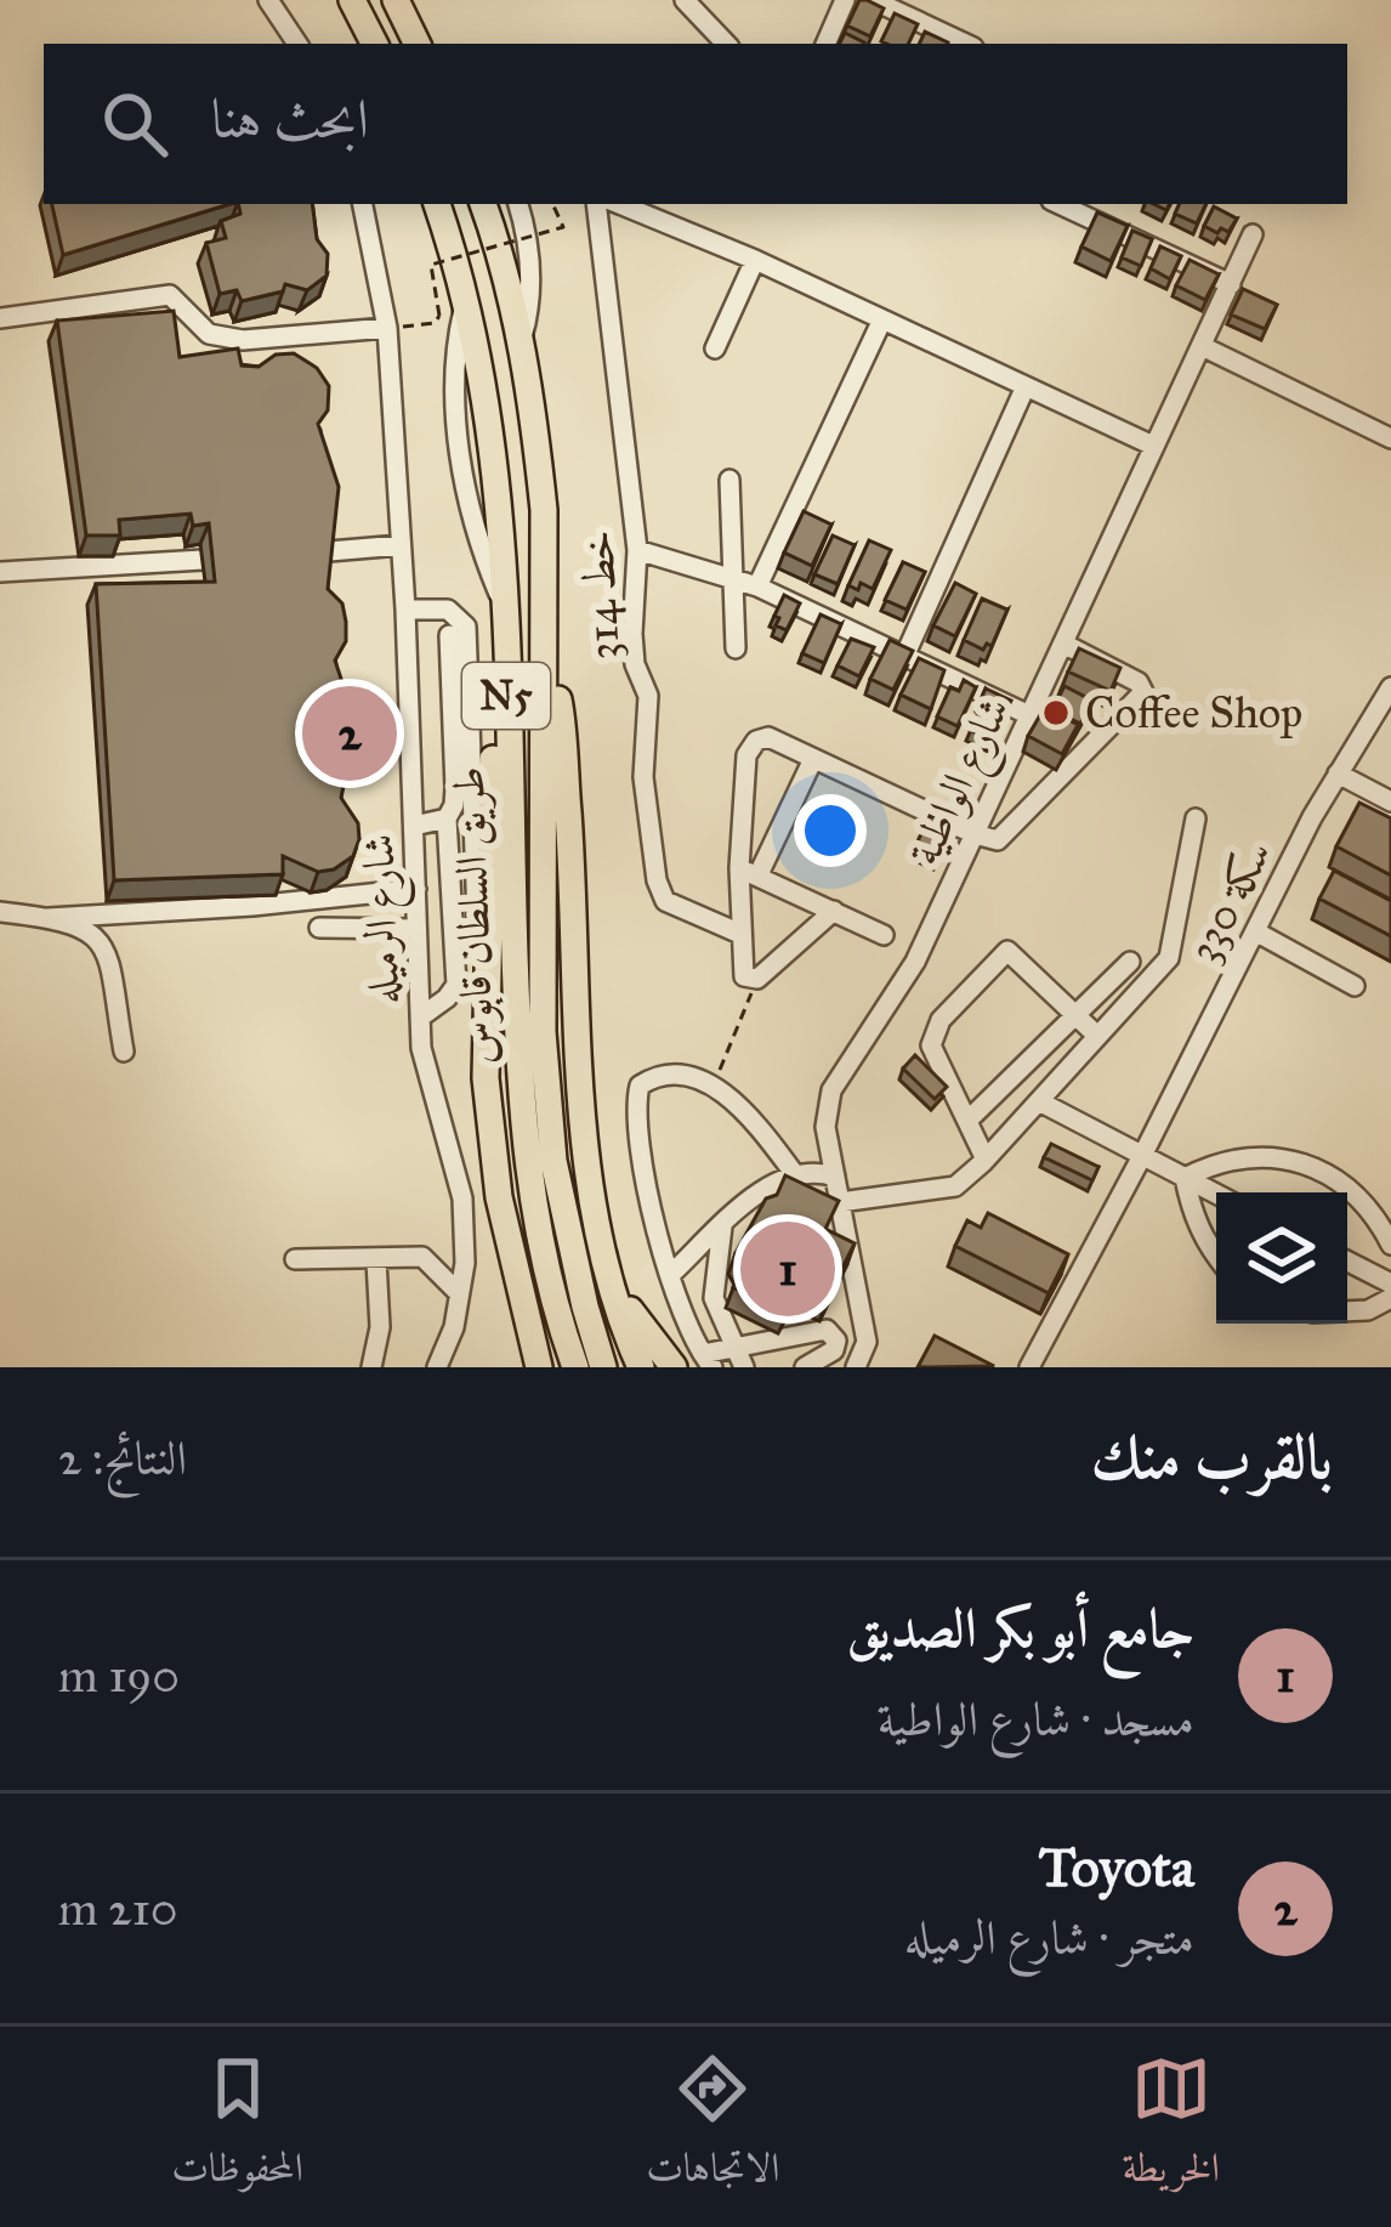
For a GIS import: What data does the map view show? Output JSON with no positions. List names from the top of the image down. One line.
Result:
{"streets":{"highway":["N5","طريق السلطان قابوس"],"street":["خط 314","شارع الواطية","سكة 330","شارع الرميله"]},"places":["Coffee Shop"],"page":{"search":"ابحث هنا","pins":["2","1"],"heading":["بالقرب منك","النتائج: 2"],"list":[{"mark":"1","name":"جامع أبو بكر الصديق","note":"مسجد · شارع الواطية","value":"190 m"},{"mark":"2","name":"Toyota","note":"متجر · شارع الرميله","value":"210 m"}],"nav":["الخريطة","الاتجاهات","المحفوظات"]}}
